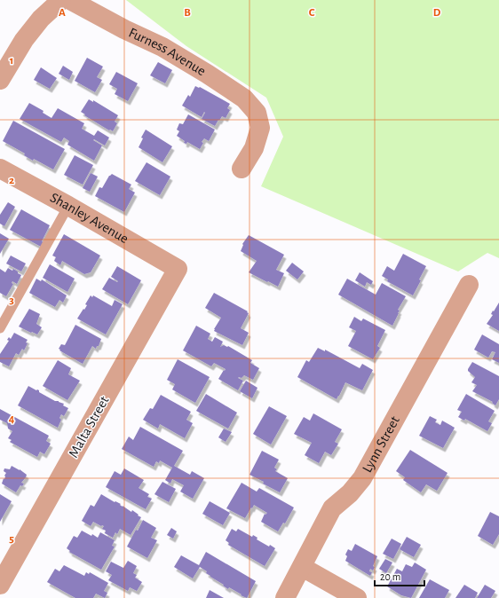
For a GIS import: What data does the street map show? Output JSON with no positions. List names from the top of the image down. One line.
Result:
{"streets":{"street":["Furness Avenue","Shanley Avenue","Malta Street","Lynn Street"]},"crossings":[["Shanley Avenue","Malta Street"]],"scale_bar":"20 m","grid":{"columns":["A","B","C","D"],"rows":["1","2","3","4","5"]}}
